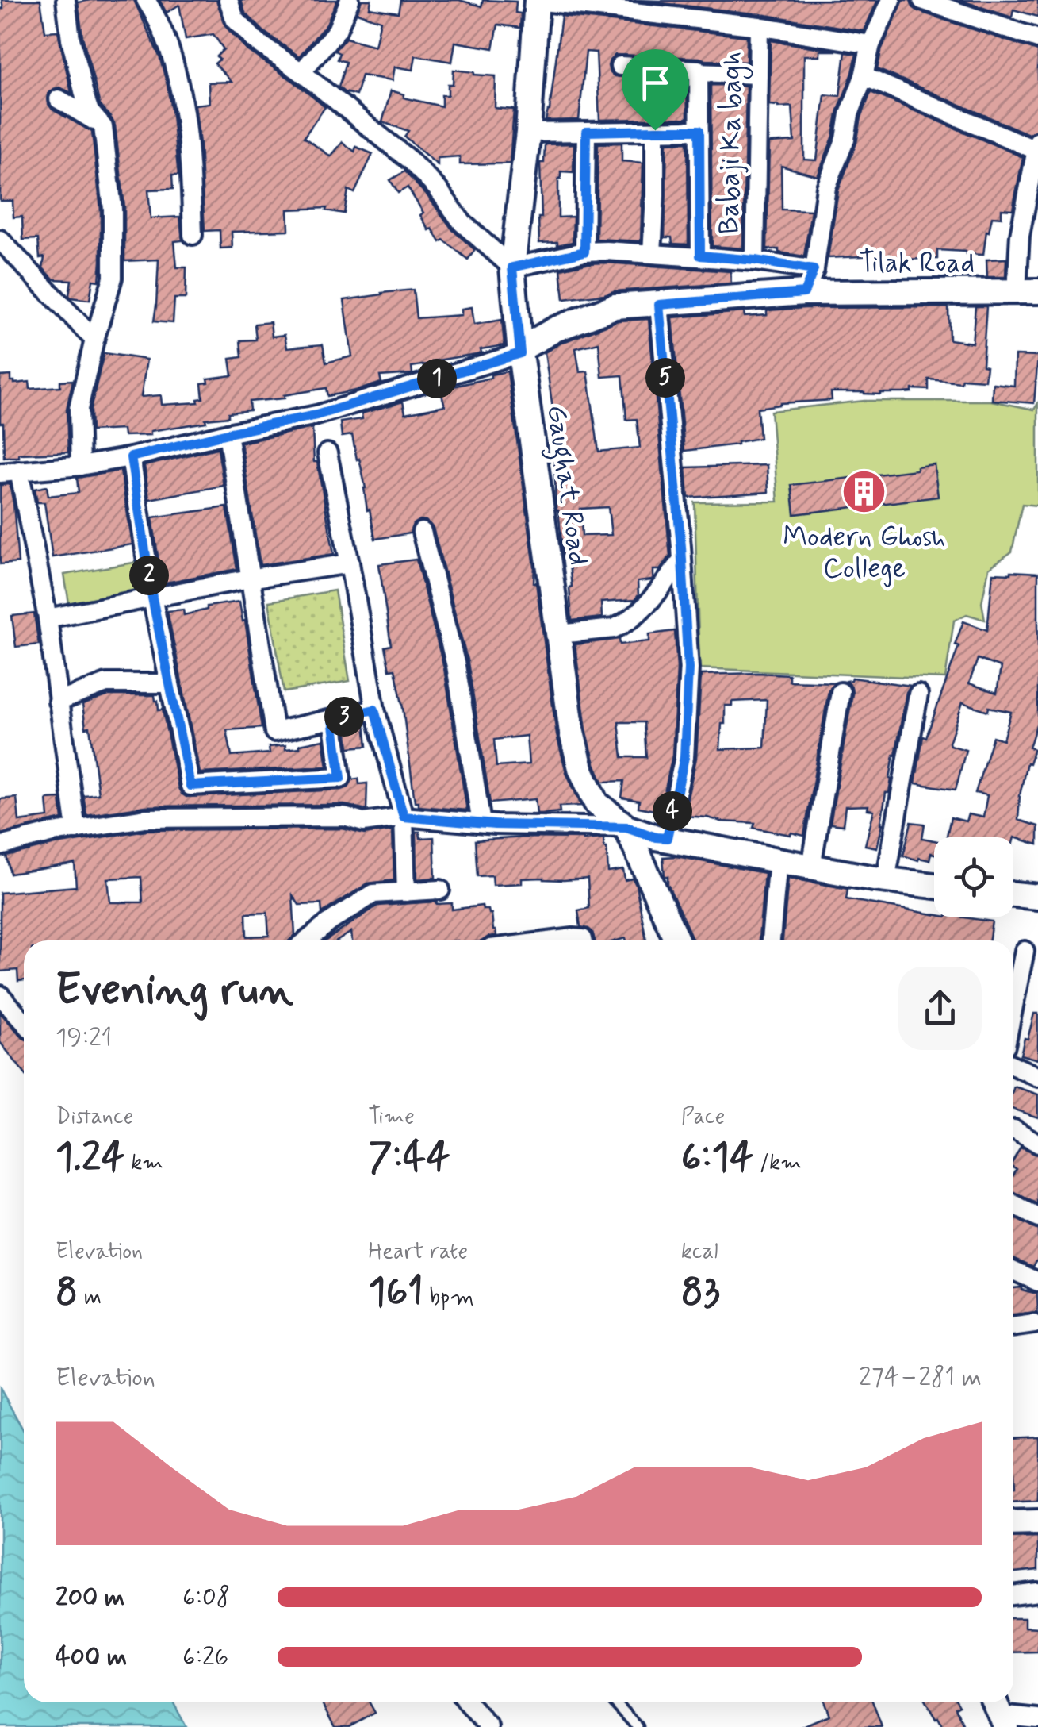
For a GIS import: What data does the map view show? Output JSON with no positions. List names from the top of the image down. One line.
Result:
{"streets":{"main road":["Tilak Road","Gaughat Road"],"street":["Babaji Ka bagh"]},"crossings":[["Tilak Road","Gaughat Road"]],"places":{"building":["Modern Ghosh College"]},"page":{"pins":["5","1","2","3","4"],"heading":["Evening run","19:21"],"stats":[["Distance","1.24 km"],["Time","7:44"],["Pace","6:14 /km"],["Elevation","8 m"],["Heart rate","161 bpm"],["kcal","83"]],"chart":["Elevation","274–281 m"],"list":[{"name":"200 m","note":"6:08"},{"name":"400 m","note":"6:26"}]}}
